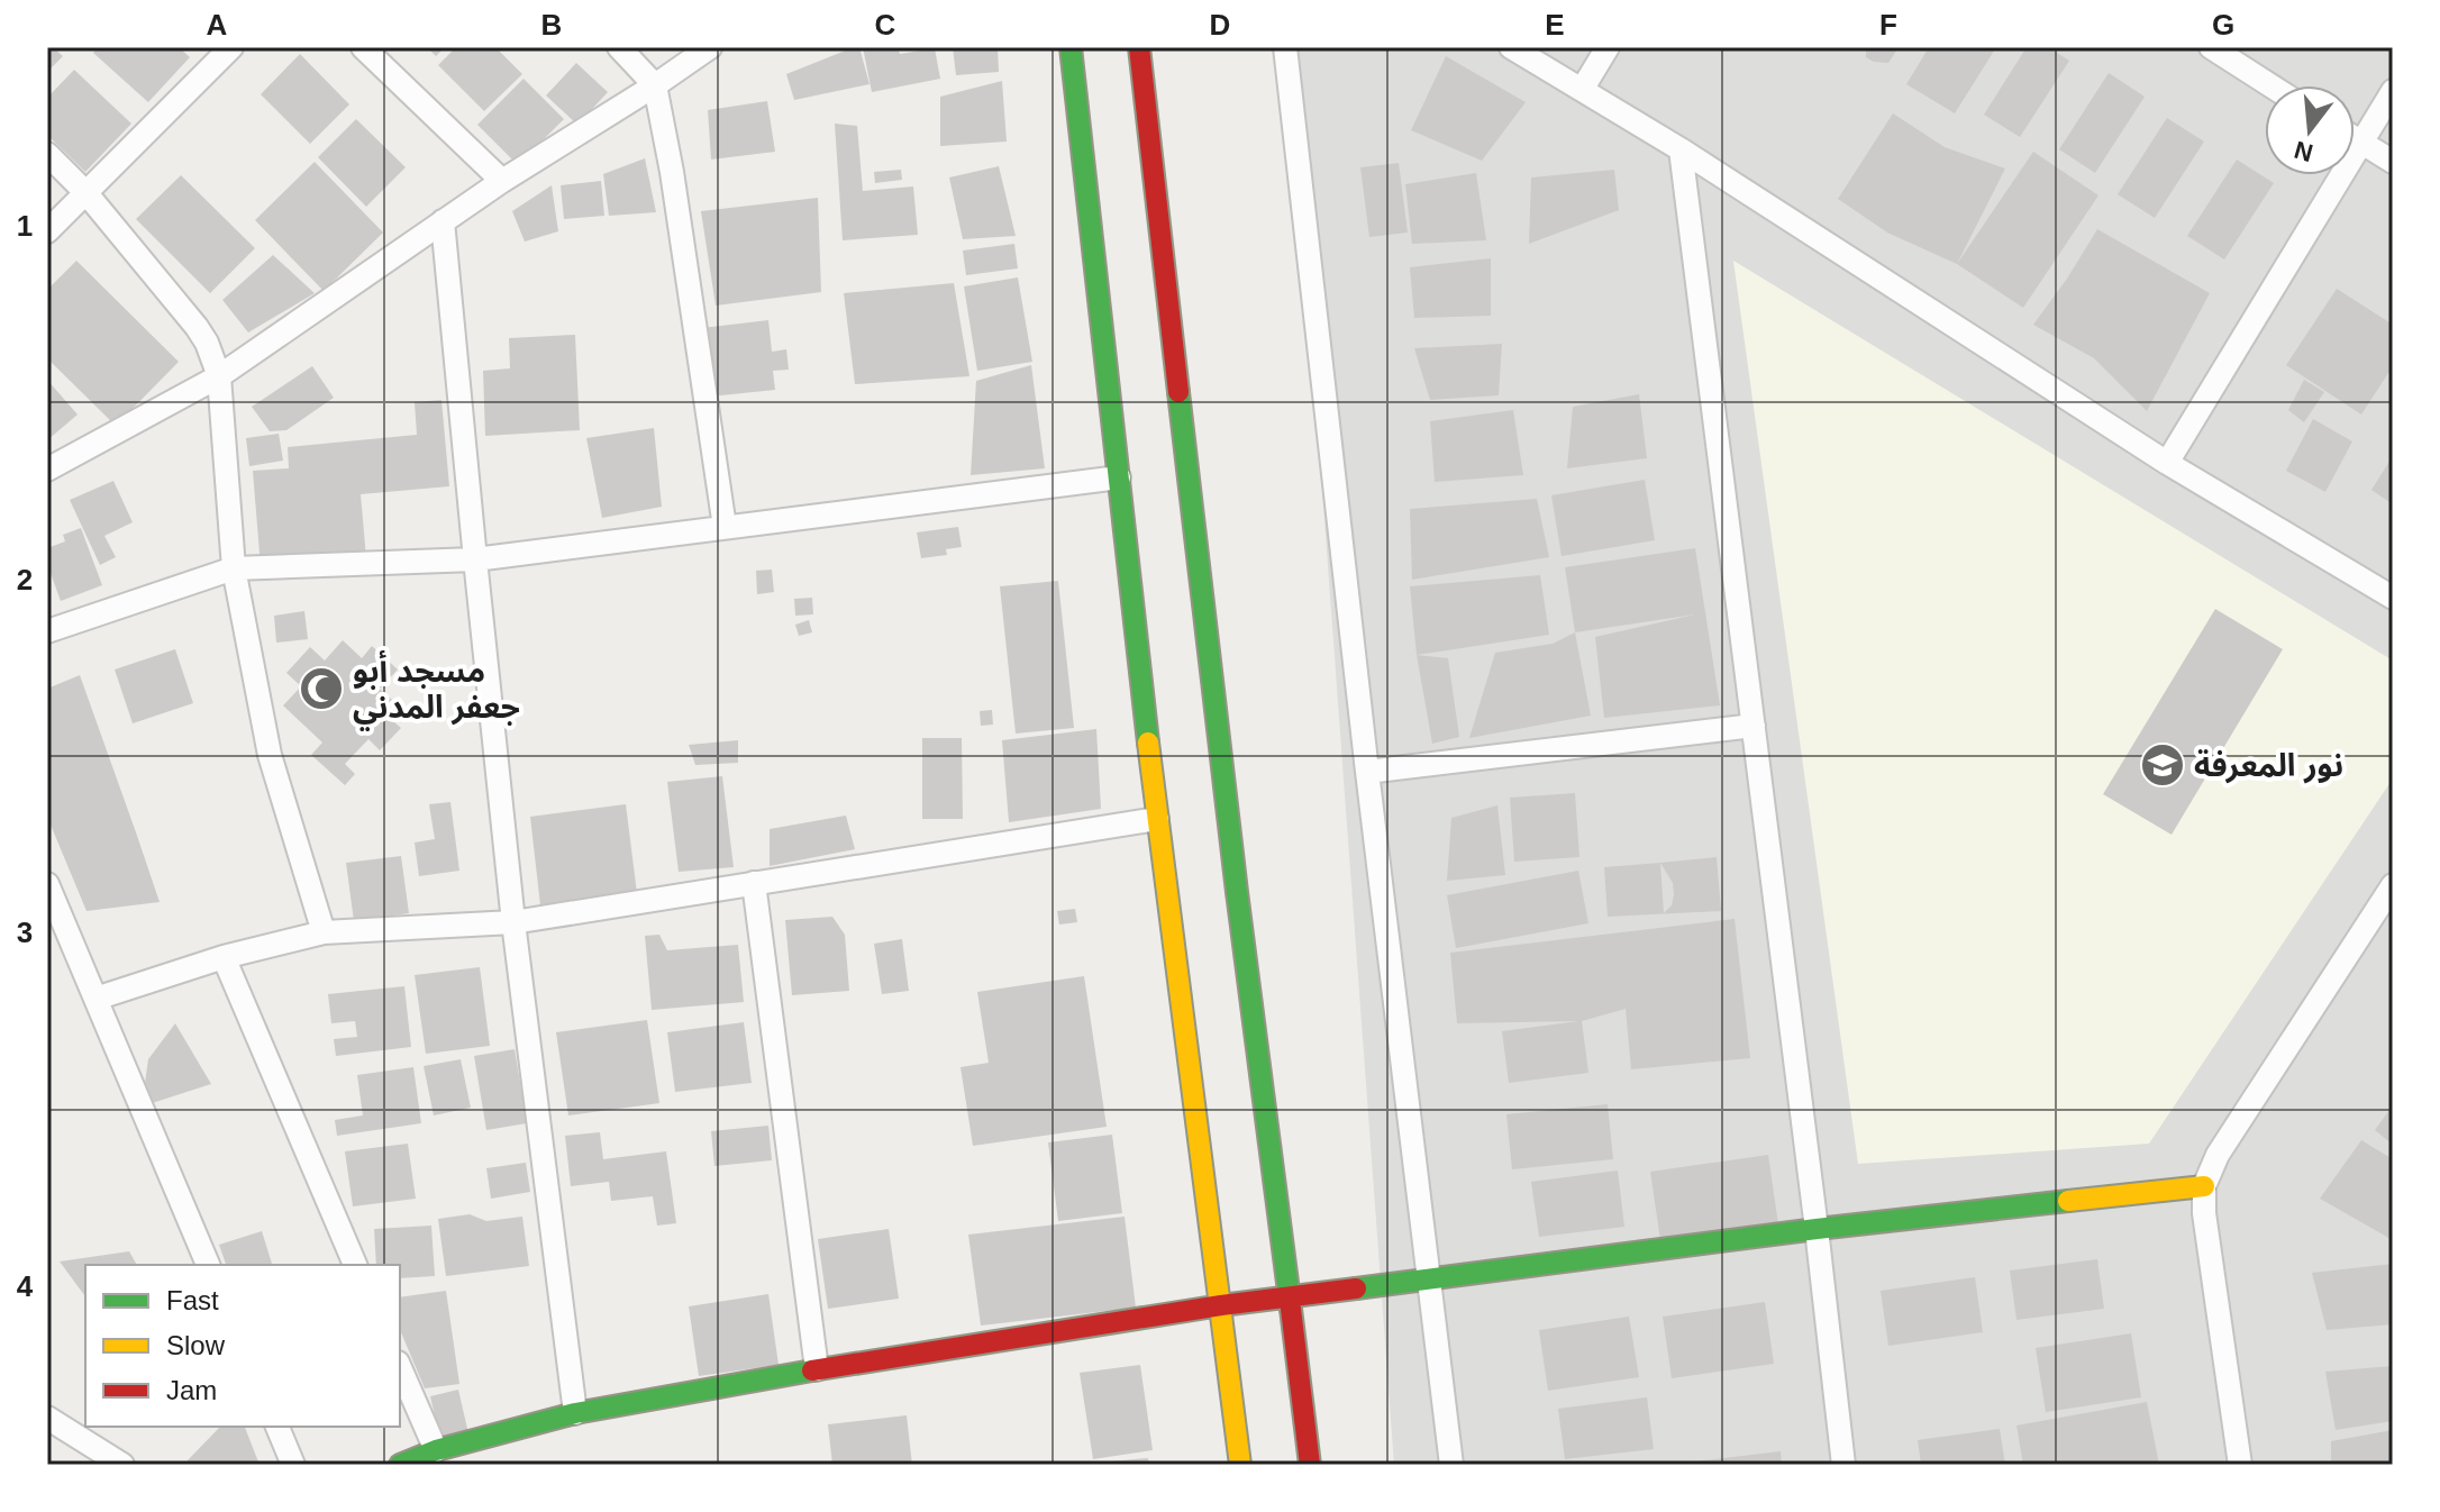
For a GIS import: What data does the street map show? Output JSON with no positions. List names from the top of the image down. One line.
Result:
{"places":{"mosque":["مسجد أبو جعفر المدني"],"school or university":["نور المعرفة"]},"legend":["Fast","Slow","Jam"],"north":"bottom","grid":{"columns":["A","B","C","D","E","F","G"],"rows":["1","2","3","4"]}}
